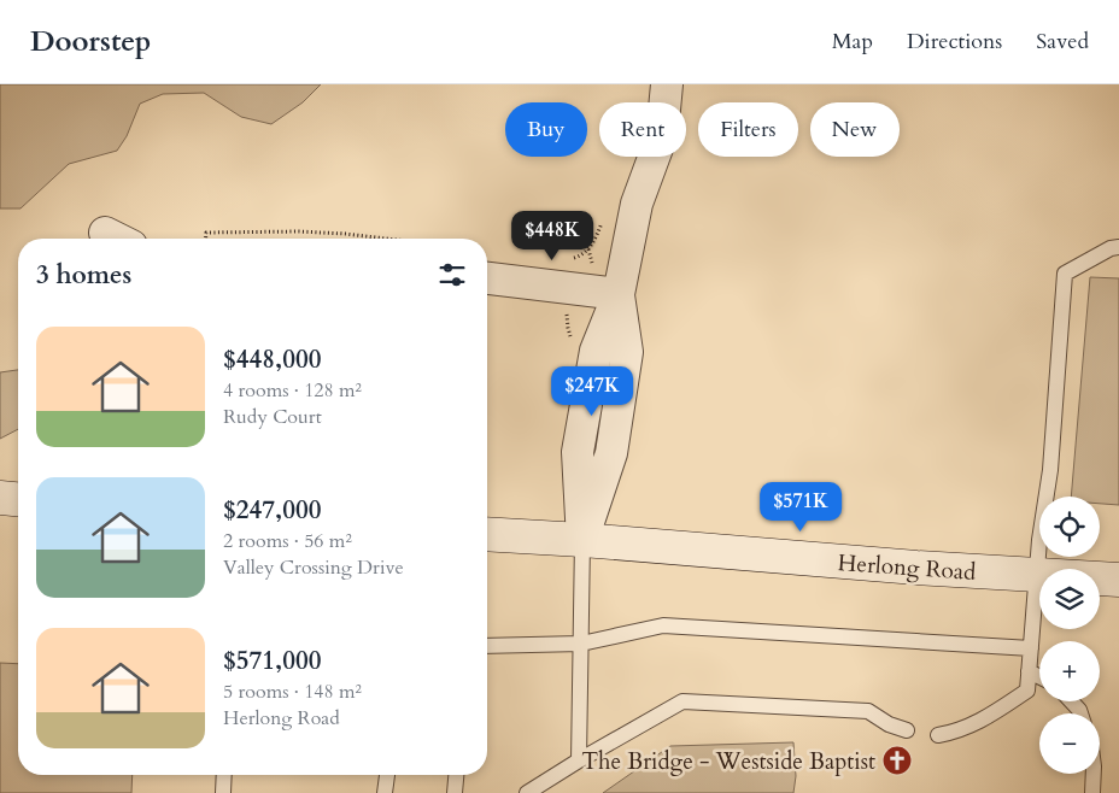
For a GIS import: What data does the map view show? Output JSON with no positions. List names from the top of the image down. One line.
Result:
{"streets":{"street":["Herlong Road"]},"places":{"church":["The Bridge - Westside Baptist"]},"page":{"header":"Doorstep","nav":["Map","Directions","Saved"],"chip":["Buy","Rent","Filters","New"],"price":["$448K","$247K","$571K"],"heading":"3 homes","list":[{"name":"$448,000","note":"4 rooms · 128 m² · Rudy Court"},{"name":"$247,000","note":"2 rooms · 56 m² · Valley Crossing Drive"},{"name":"$571,000","note":"5 rooms · 148 m² · Herlong Road"}],"map_buttons":["+","−"]}}
